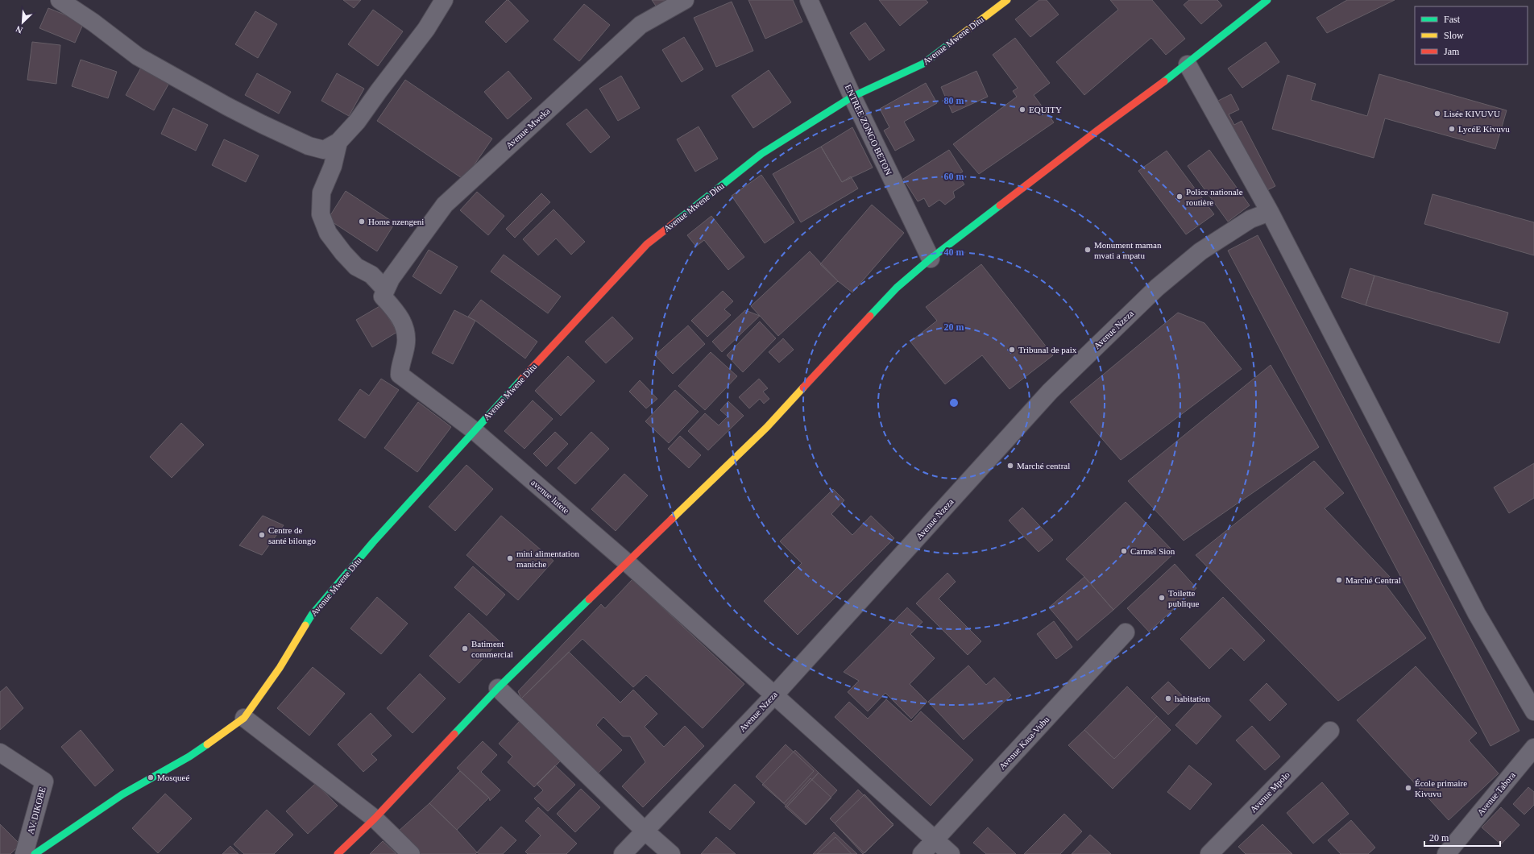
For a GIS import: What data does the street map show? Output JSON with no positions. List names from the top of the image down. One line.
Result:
{"streets":{"main road":["Avenue Mwene Ditu"],"street":["Avenue Mweka","ENTREE ZONGO BETON","Avenue Nzeza","avenue lutete","Avenue Kasa-Vubu","Avenue Mpolo","Avenue Tabora","AV. DIKOBE"]},"crossings":[["Avenue Mwene Ditu","ENTREE ZONGO BETON"],["Avenue Mwene Ditu","avenue lutete"],["Avenue Mweka","avenue lutete"],["Avenue Nzeza","avenue lutete"],["avenue lutete","Avenue Kasa-Vubu"]],"places":["EQUITY","Lisée KIVUVU","LycéE Kivuvu","Police nationale routière","Home nzengeni","Monument maman mvati a mpatu","Tribunal de paix","Marché central","Centre de santé bilongo","Carmel Sion","mini alimentation maniche","Marché Central","Toilette publique","Batiment commercial","habitation","Mosqueé","École primaire Kivuvu"],"legend":["Fast","Slow","Jam"],"scale_bar":"20 m","north":"bottom left","rings":["80 m","60 m","40 m","20 m"]}
